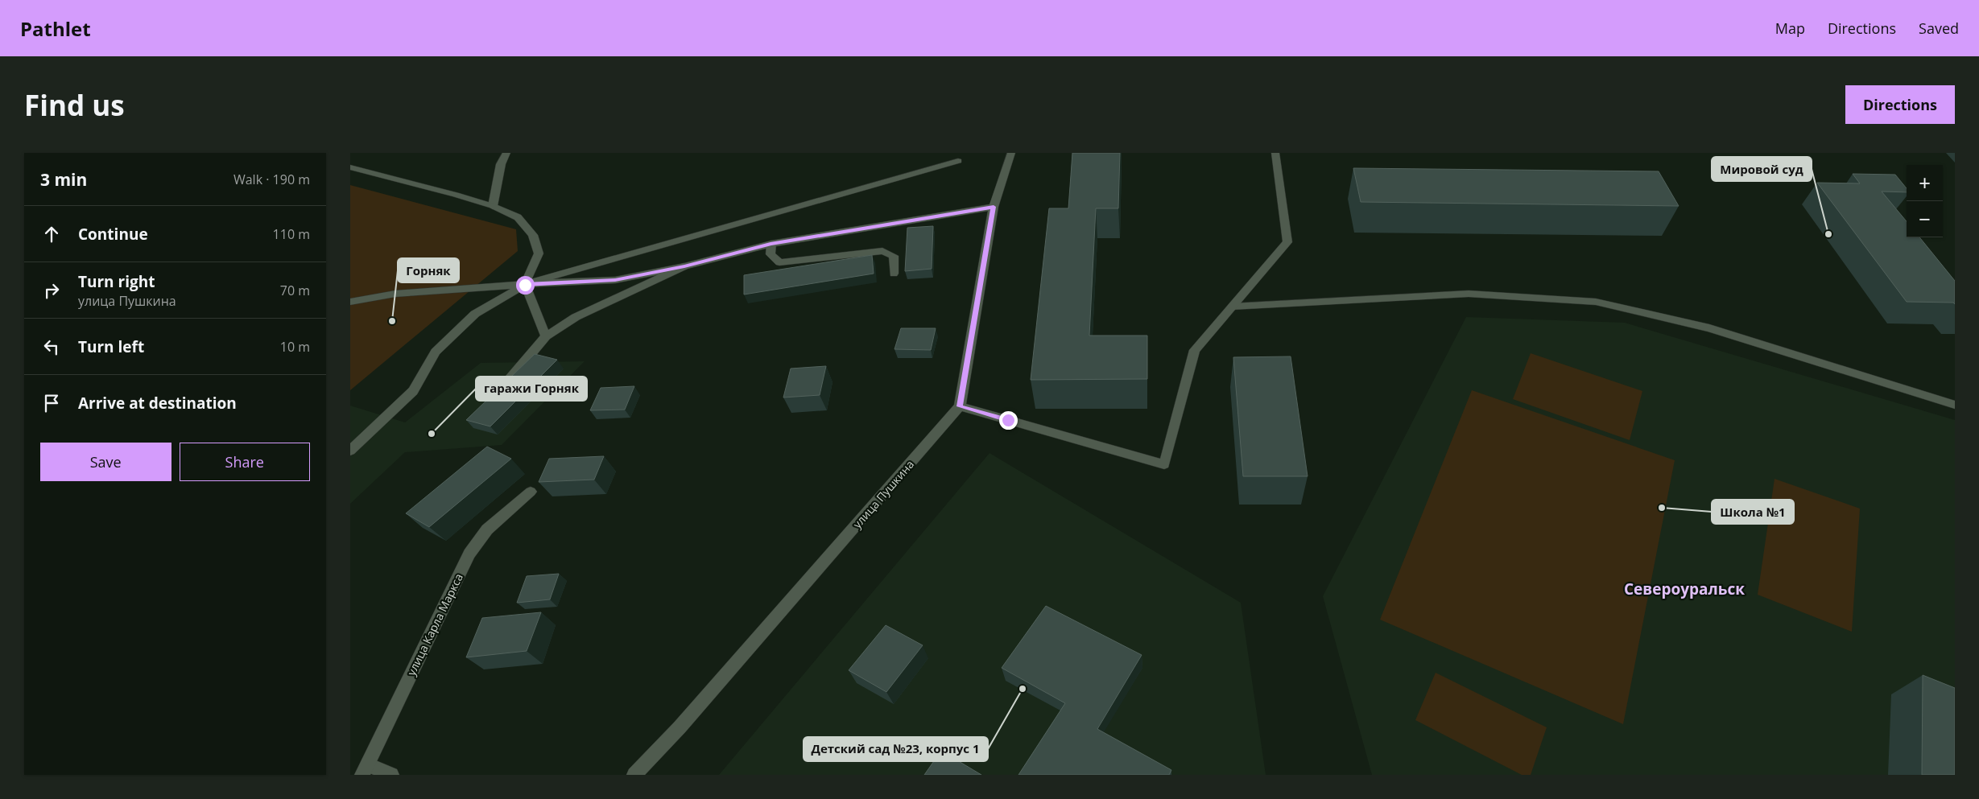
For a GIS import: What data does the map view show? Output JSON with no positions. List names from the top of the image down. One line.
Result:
{"streets":{"street":["улица Пушкина","улица Карла Маркса"]},"districts":["Североуральск"],"places":["Мировой суд","Горняк","гаражи Горняк","Школа №1","Детский сад №23, корпус 1"],"page":{"header":"Pathlet","nav":["Map","Directions","Saved"],"buttons":["Directions",["Save","Share"]],"title":"Find us","heading":["3 min","Walk · 190 m"],"map_buttons":["+","−"],"list":[["Continue","110 m"],["Turn right","улица Пушкина","70 m"],["Turn left","10 m"],"Arrive at destination"]}}
